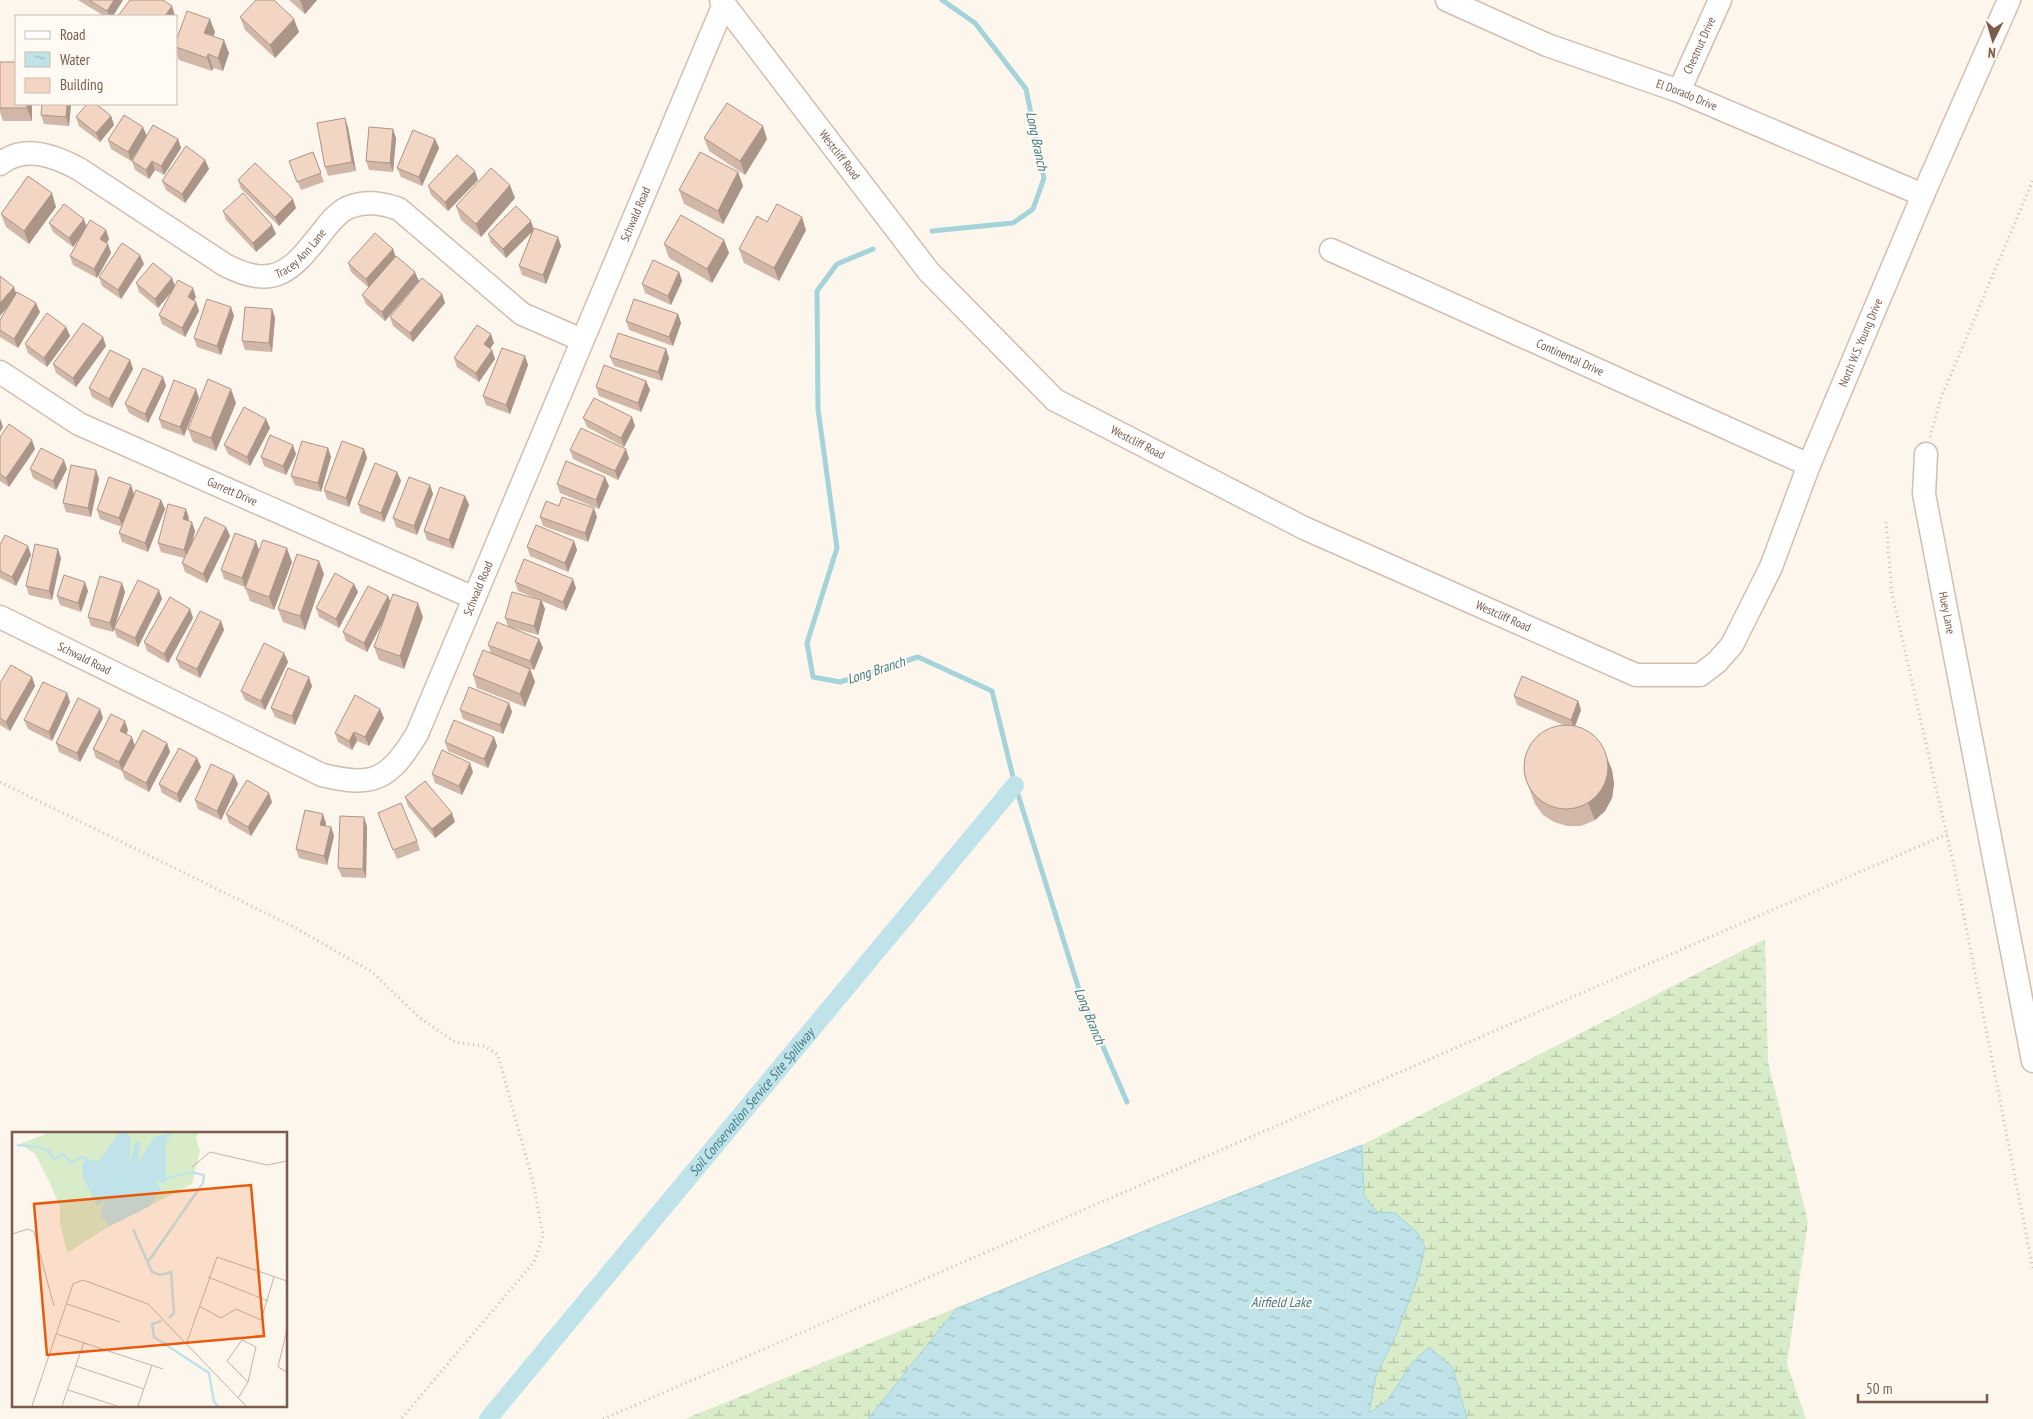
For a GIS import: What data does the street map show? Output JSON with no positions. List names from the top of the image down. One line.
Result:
{"streets":{"street":["Chestnut Drive","El Dorado Drive","Westcliff Road","Schwald Road","Tracey Ann Lane","North W.S. Young Drive","Continental Drive","Garrett Drive","Huey Lane"]},"crossings":[["Chestnut Drive","El Dorado Drive"],["El Dorado Drive","North W.S. Young Drive"],["Westcliff Road","Schwald Road"],["Westcliff Road","North W.S. Young Drive"],["Schwald Road","Tracey Ann Lane"],["Schwald Road","Garrett Drive"],["North W.S. Young Drive","Continental Drive"]],"water":["Long Branch","Soil Conservation Service Site Spillway","Airfield Lake"],"legend":["Road","Water","Building"],"scale_bar":"50 m","north":"bottom"}
